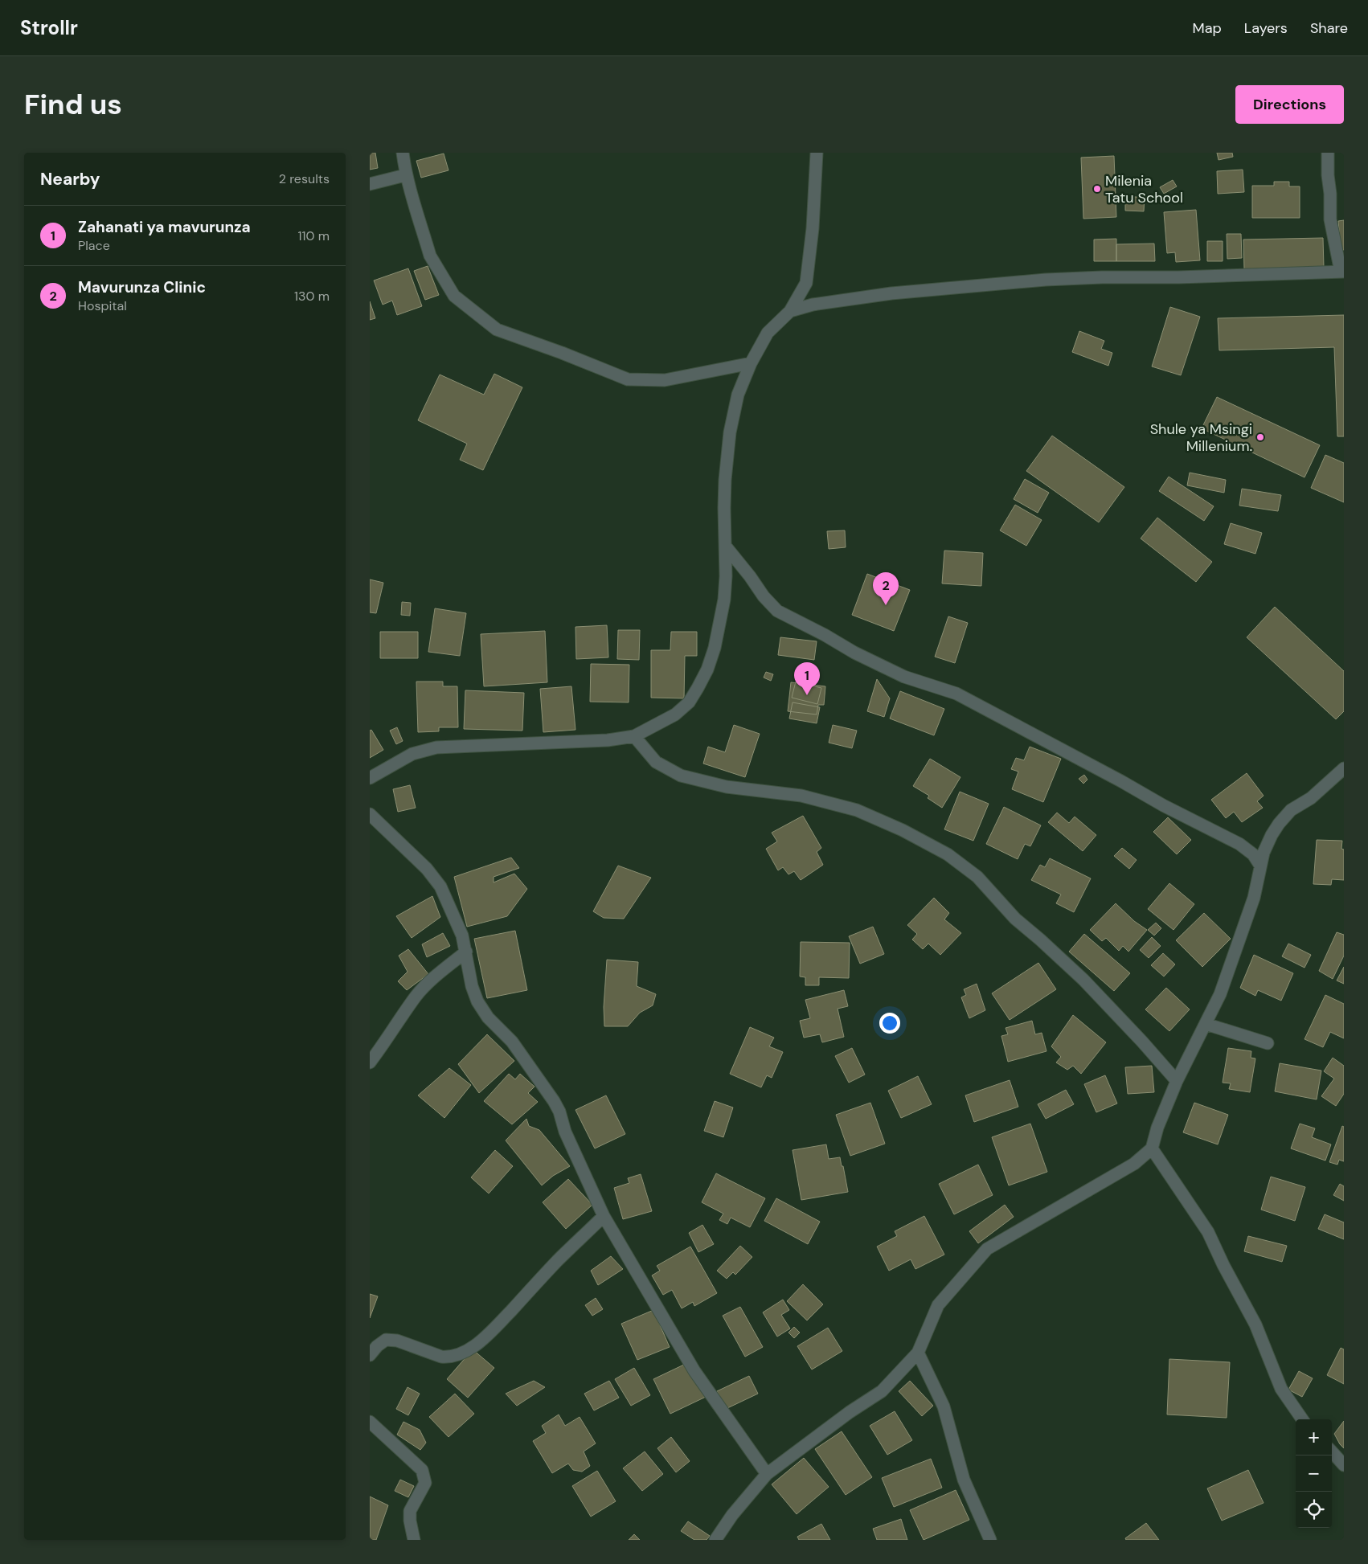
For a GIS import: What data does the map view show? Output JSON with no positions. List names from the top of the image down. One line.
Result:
{"places":["Milenia Tatu School","Shule ya Msingi Millenium."],"page":{"header":"Strollr","nav":["Map","Layers","Share"],"buttons":"Directions","title":"Find us","heading":["Nearby","2 results"],"list":[{"mark":"1","name":"Zahanati ya mavurunza","note":"Place","value":"110 m"},{"mark":"2","name":"Mavurunza Clinic","note":"Hospital","value":"130 m"}],"pins":["2","1"],"map_buttons":["+","−"]}}
